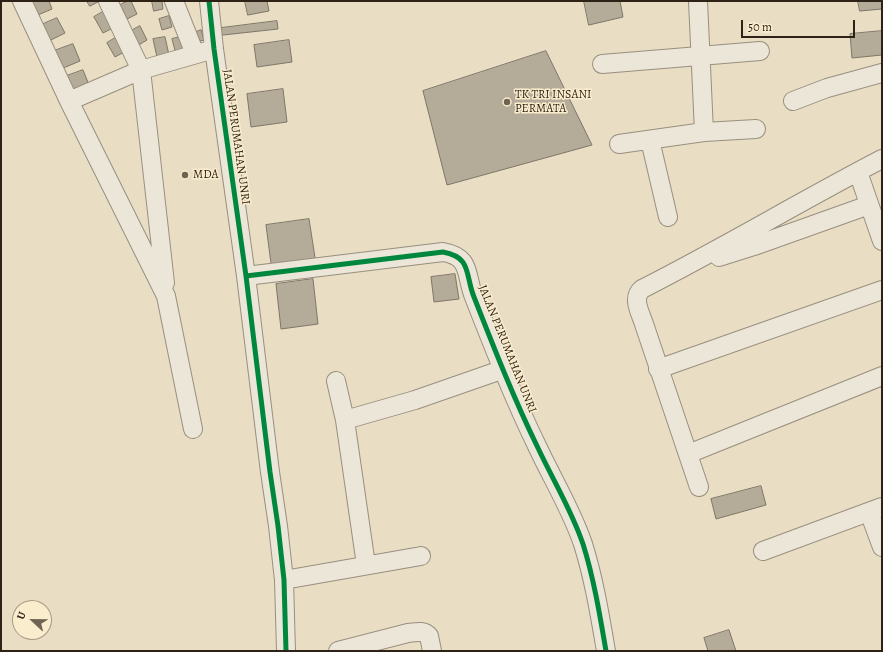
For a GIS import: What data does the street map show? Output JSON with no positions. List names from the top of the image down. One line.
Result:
{"streets":{"street":["JALAN PERUMAHAN UNRI"]},"places":["TK TRI INSANI PERMATA","MDA"],"scale_bar":"50 m","north":"left"}
